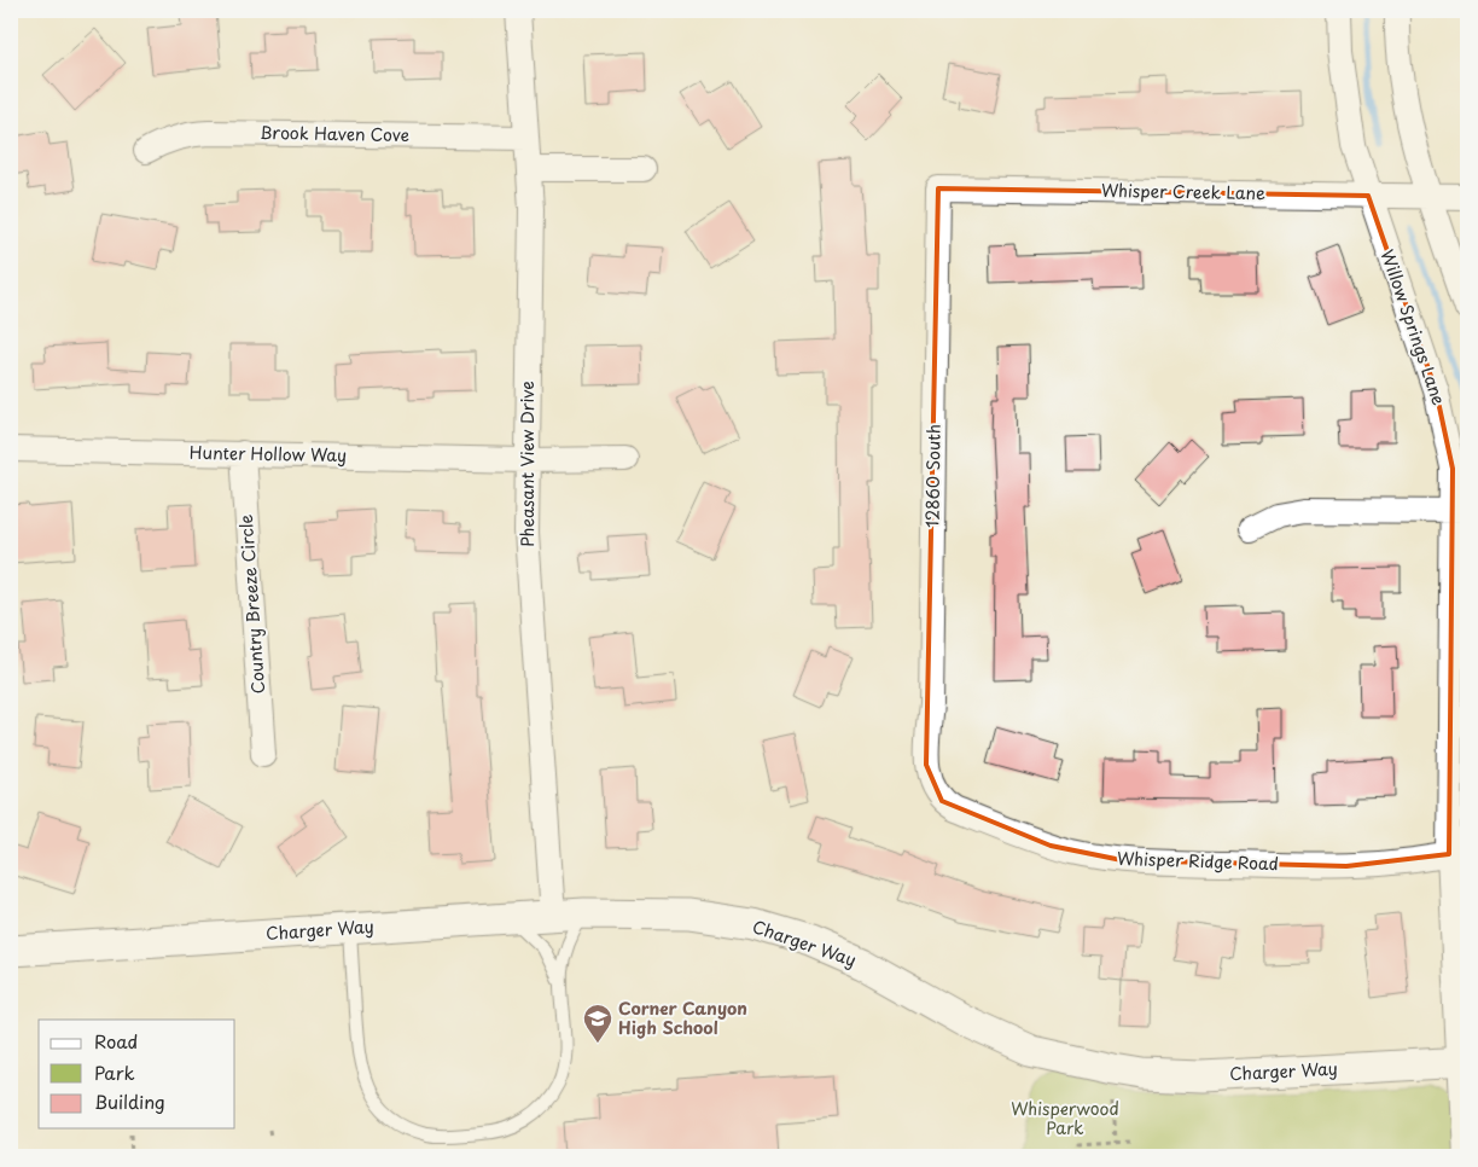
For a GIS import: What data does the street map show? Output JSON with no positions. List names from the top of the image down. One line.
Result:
{"streets":{"street":["Brook Haven Cove","Whisper Creek Lane","Willow Springs Lane","Hunter Hollow Way","Pheasant View Drive","12860 South","Country Breeze Circle","Whisper Ridge Road","Charger Way"]},"crossings":[["Brook Haven Cove","Pheasant View Drive"],["Whisper Creek Lane","Willow Springs Lane"],["Whisper Creek Lane","12860 South"],["Willow Springs Lane","Whisper Ridge Road"],["Willow Springs Lane","Charger Way"],["Hunter Hollow Way","Pheasant View Drive"],["Hunter Hollow Way","Country Breeze Circle"],["Pheasant View Drive","Charger Way"],["12860 South","Whisper Ridge Road"]],"parks":["Whisperwood Park"],"places":{"school or university":["Corner Canyon High School"]},"legend":["Road","Park","Building"]}
